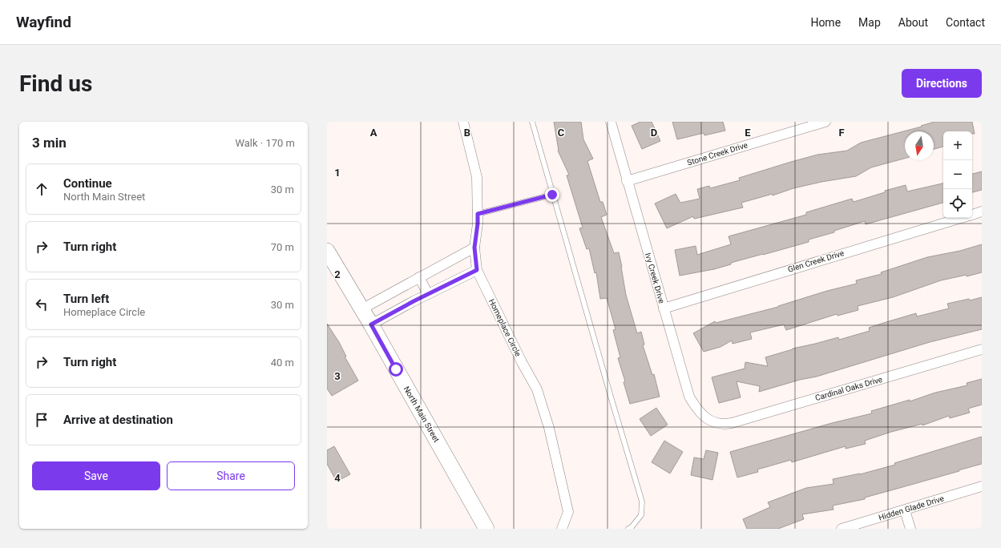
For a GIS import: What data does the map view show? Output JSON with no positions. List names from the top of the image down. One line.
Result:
{"streets":{"main road":["North Main Street"],"street":["Stone Creek Drive","Glen Creek Drive","Ivy Creek Drive","Homeplace Circle","Cardinal Oaks Drive","Hidden Glade Drive"]},"crossings":[["Stone Creek Drive","Ivy Creek Drive"],["Glen Creek Drive","Ivy Creek Drive"],["Ivy Creek Drive","Cardinal Oaks Drive"]],"north":"bottom","page":{"header":"Wayfind","nav":["Home","Map","About","Contact"],"buttons":["Directions",["Save","Share"]],"title":"Find us","heading":["3 min","Walk · 170 m"],"map_buttons":["+","−"],"list":[["Continue","North Main Street","30 m"],["Turn right","70 m"],["Turn left","Homeplace Circle","30 m"],["Turn right","40 m"],"Arrive at destination"]},"grid":{"columns":["A","B","C","D","E","F"],"rows":["1","2","3","4"]}}
